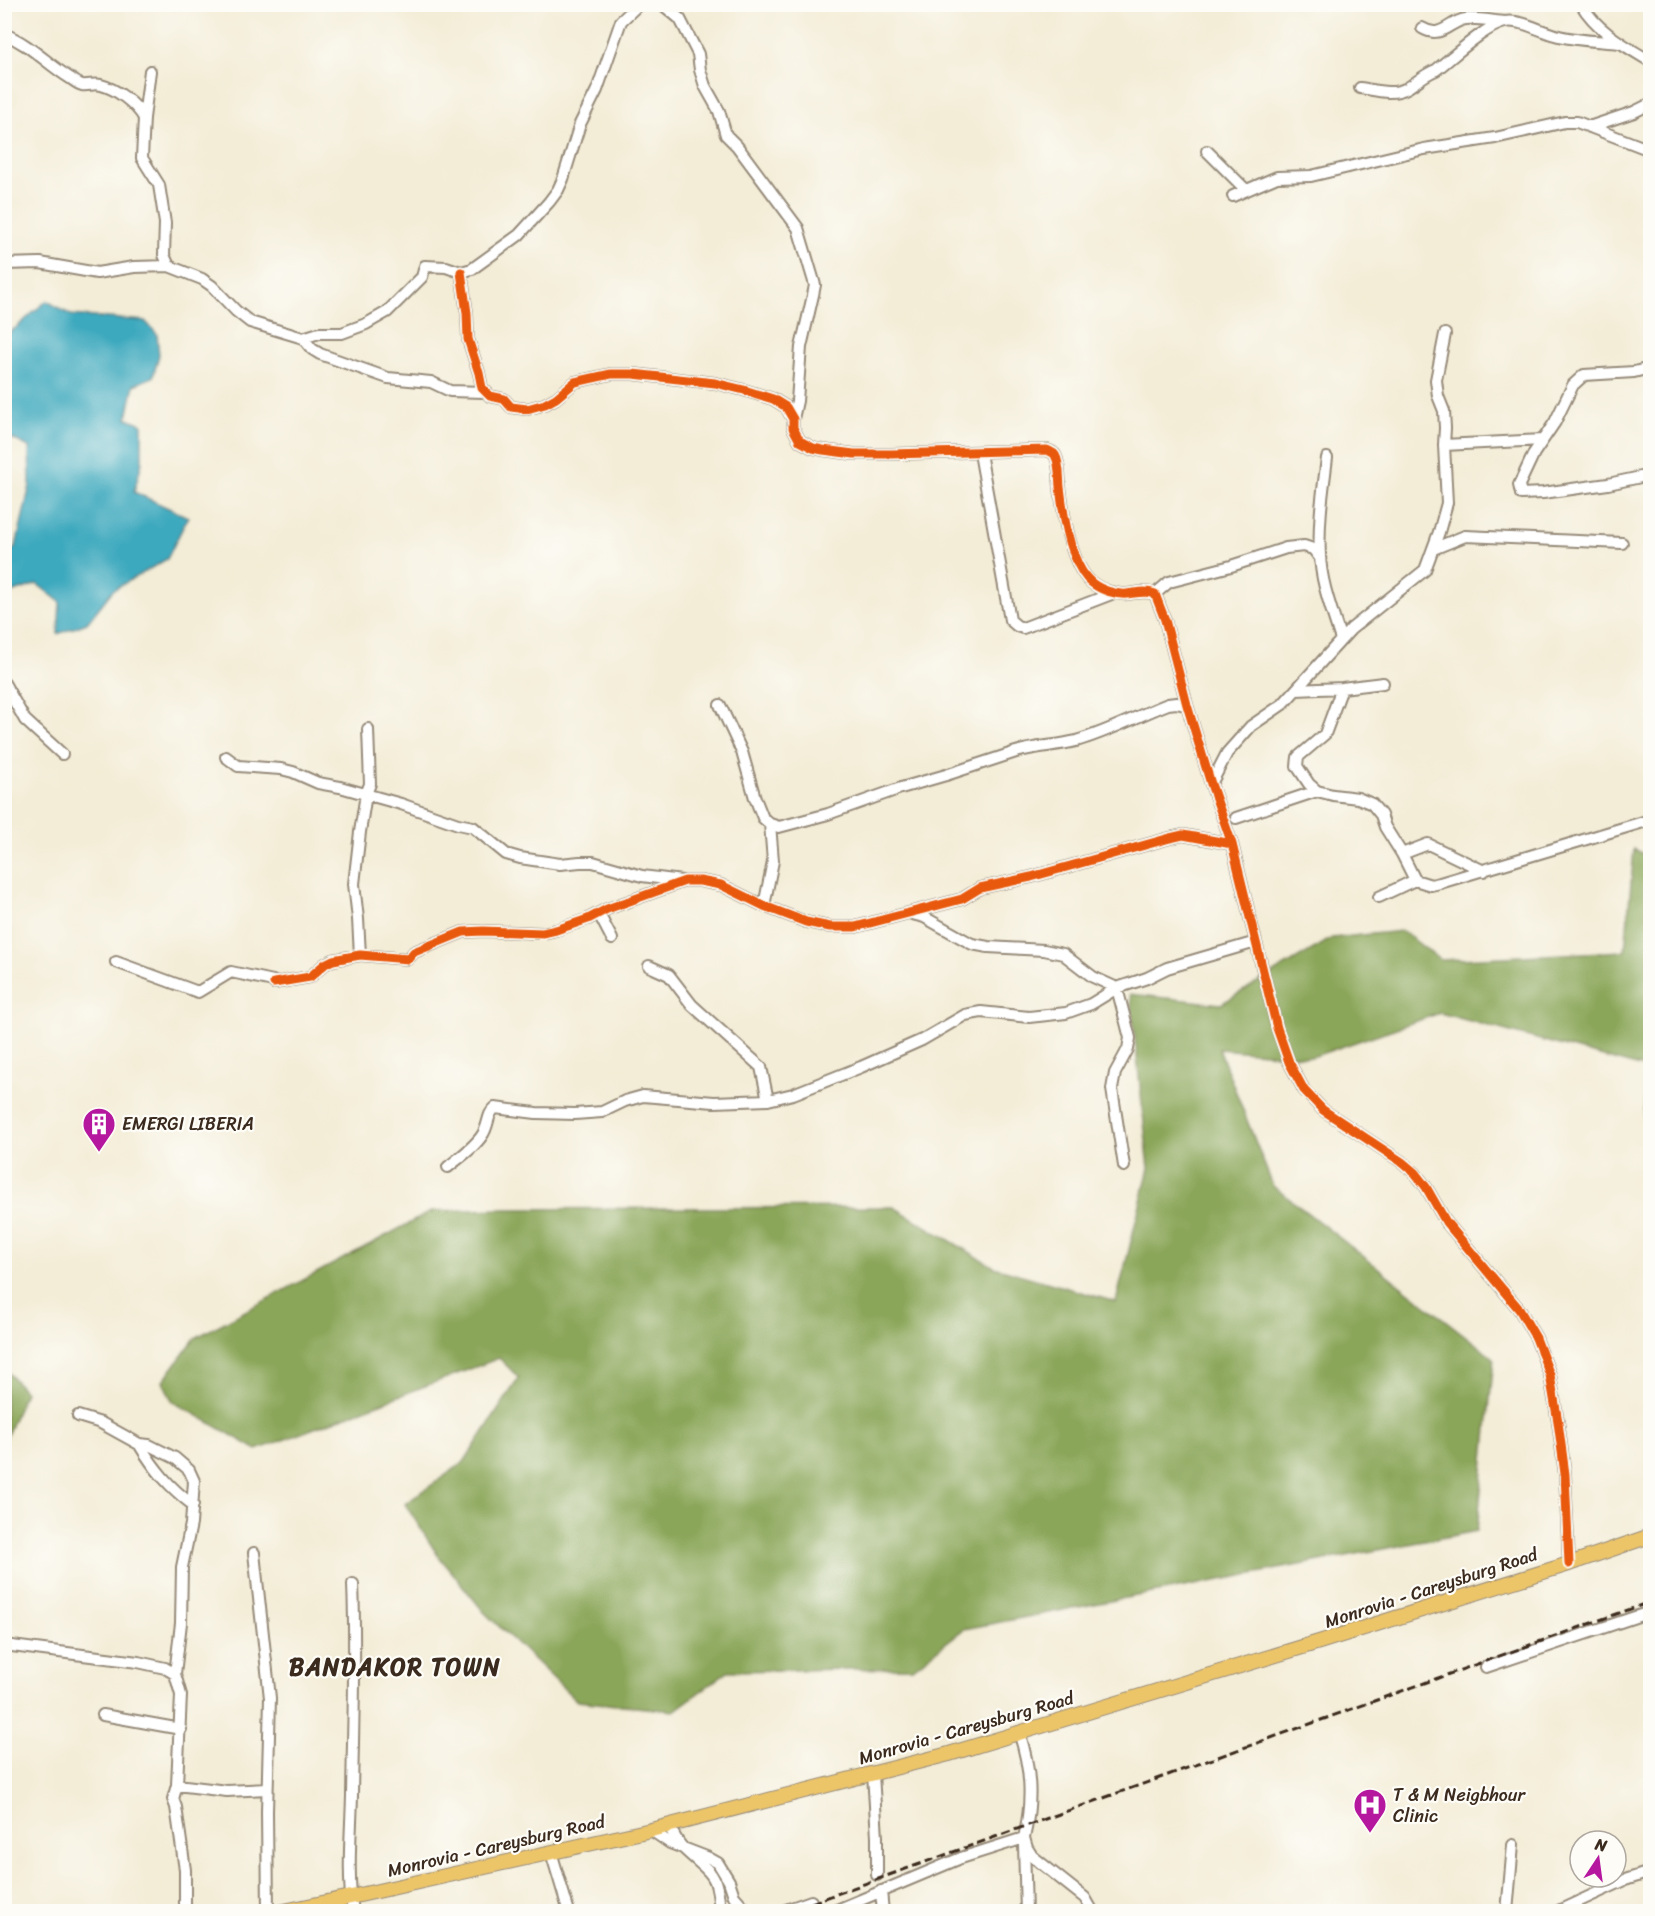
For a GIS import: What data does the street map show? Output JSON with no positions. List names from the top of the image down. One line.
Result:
{"streets":{"main road":["Monrovia - Careysburg Road"]},"districts":["BANDAKOR TOWN"],"places":{"building":["EMERGI LIBERIA"],"hospital":["T & M Neigbhour Clinic"]},"north":"top"}
